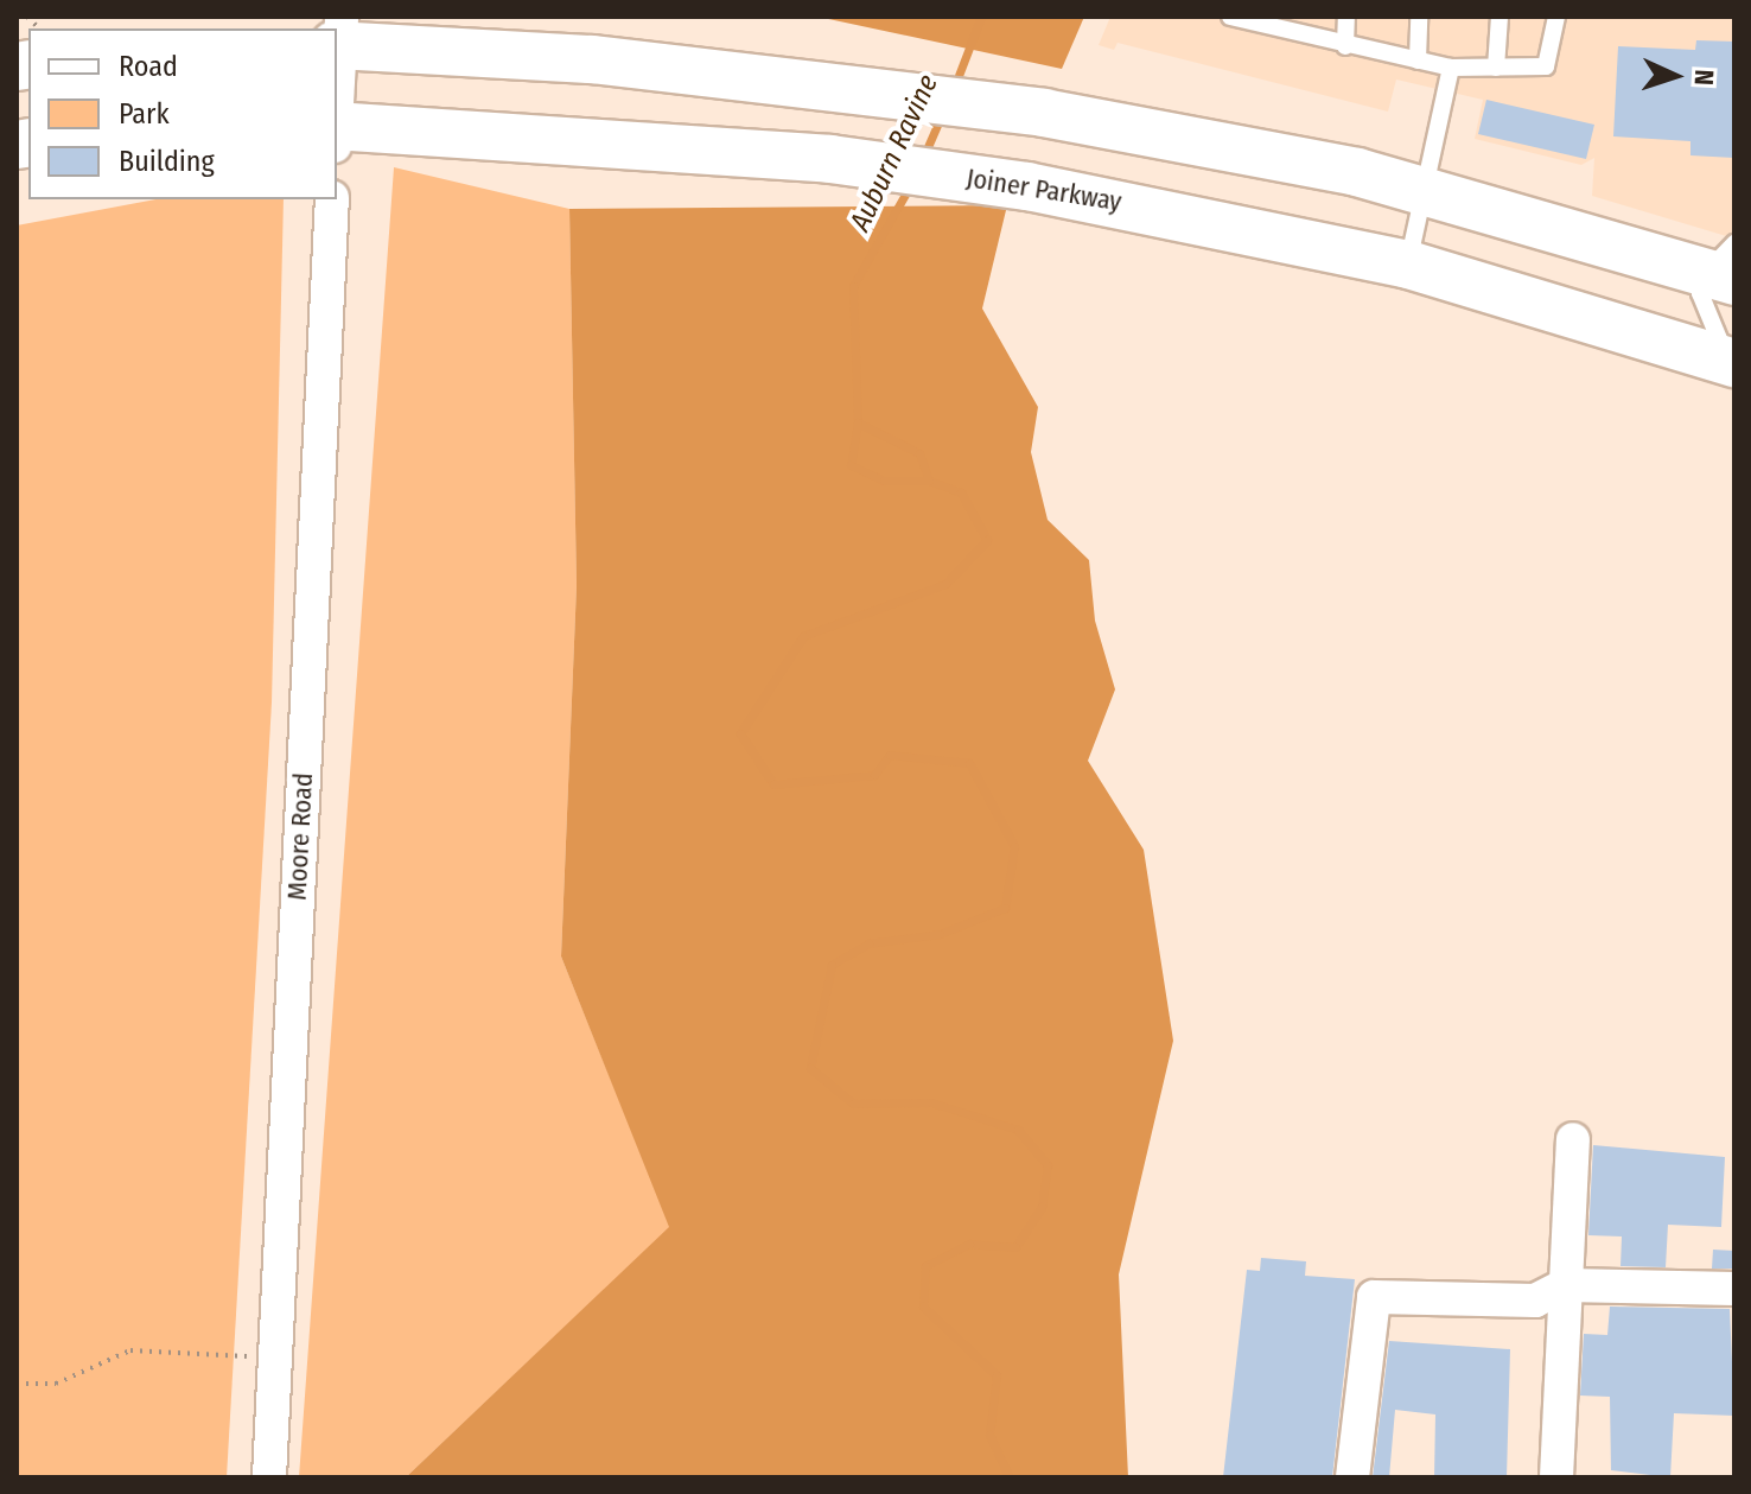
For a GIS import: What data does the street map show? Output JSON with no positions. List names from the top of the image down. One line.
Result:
{"streets":{"main road":["Joiner Parkway"],"street":["Moore Road"]},"water":["Auburn Ravine"],"legend":["Road","Park","Building"],"north":"right"}
